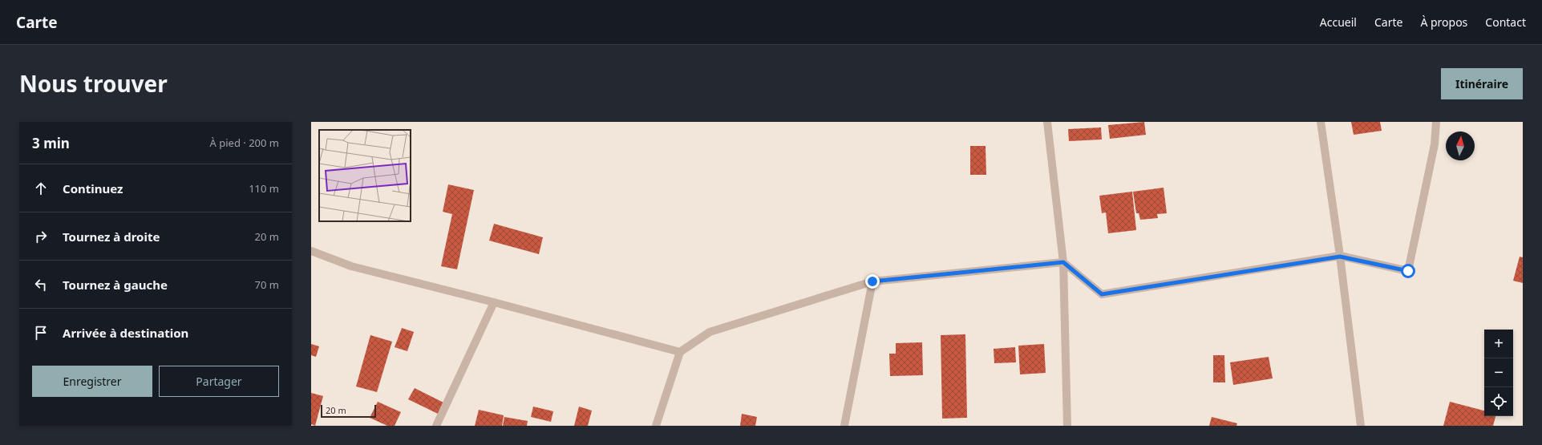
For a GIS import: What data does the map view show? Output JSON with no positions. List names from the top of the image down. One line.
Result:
{"scale_bar":"20 m","north":"top","page":{"header":"Carte","nav":["Accueil","Carte","À propos","Contact"],"title":"Nous trouver","buttons":["Itinéraire",["Enregistrer","Partager"]],"heading":["3 min","À pied · 200 m"],"list":[["Continuez","110 m"],["Tournez à droite","20 m"],["Tournez à gauche","70 m"],"Arrivée à destination"],"map_buttons":["+","−"],"scale":"20 m"}}
